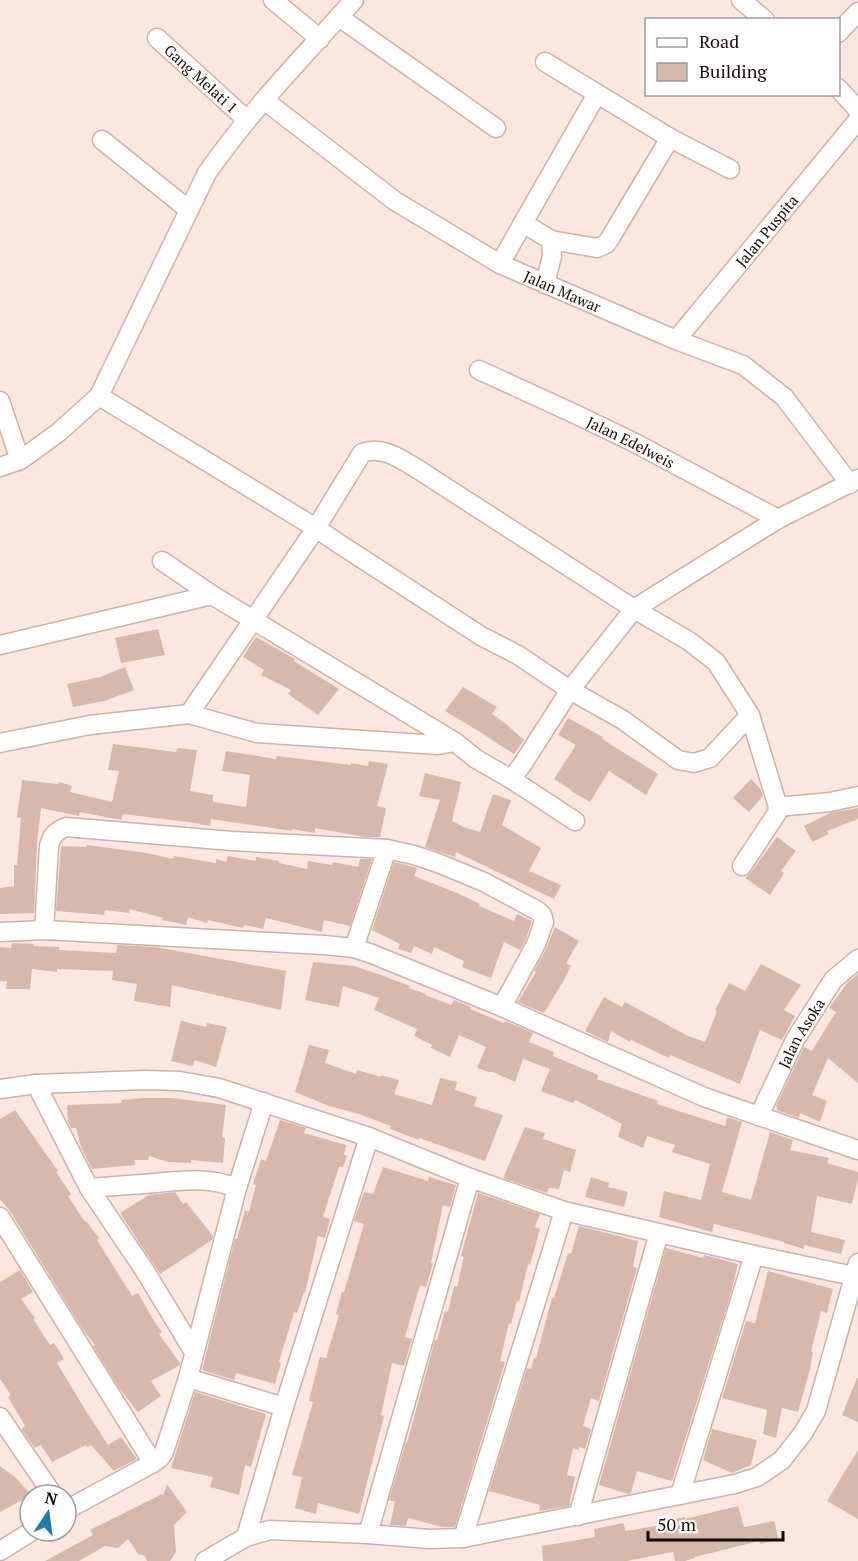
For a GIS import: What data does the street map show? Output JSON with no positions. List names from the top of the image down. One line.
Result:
{"streets":{"street":["Gang Melati 1","Jalan Puspita","Jalan Mawar","Jalan Edelweis","Jalan Asoka"]},"crossings":[["Jalan Puspita","Jalan Mawar"]],"legend":["Road","Building"],"scale_bar":"50 m","north":"top"}
